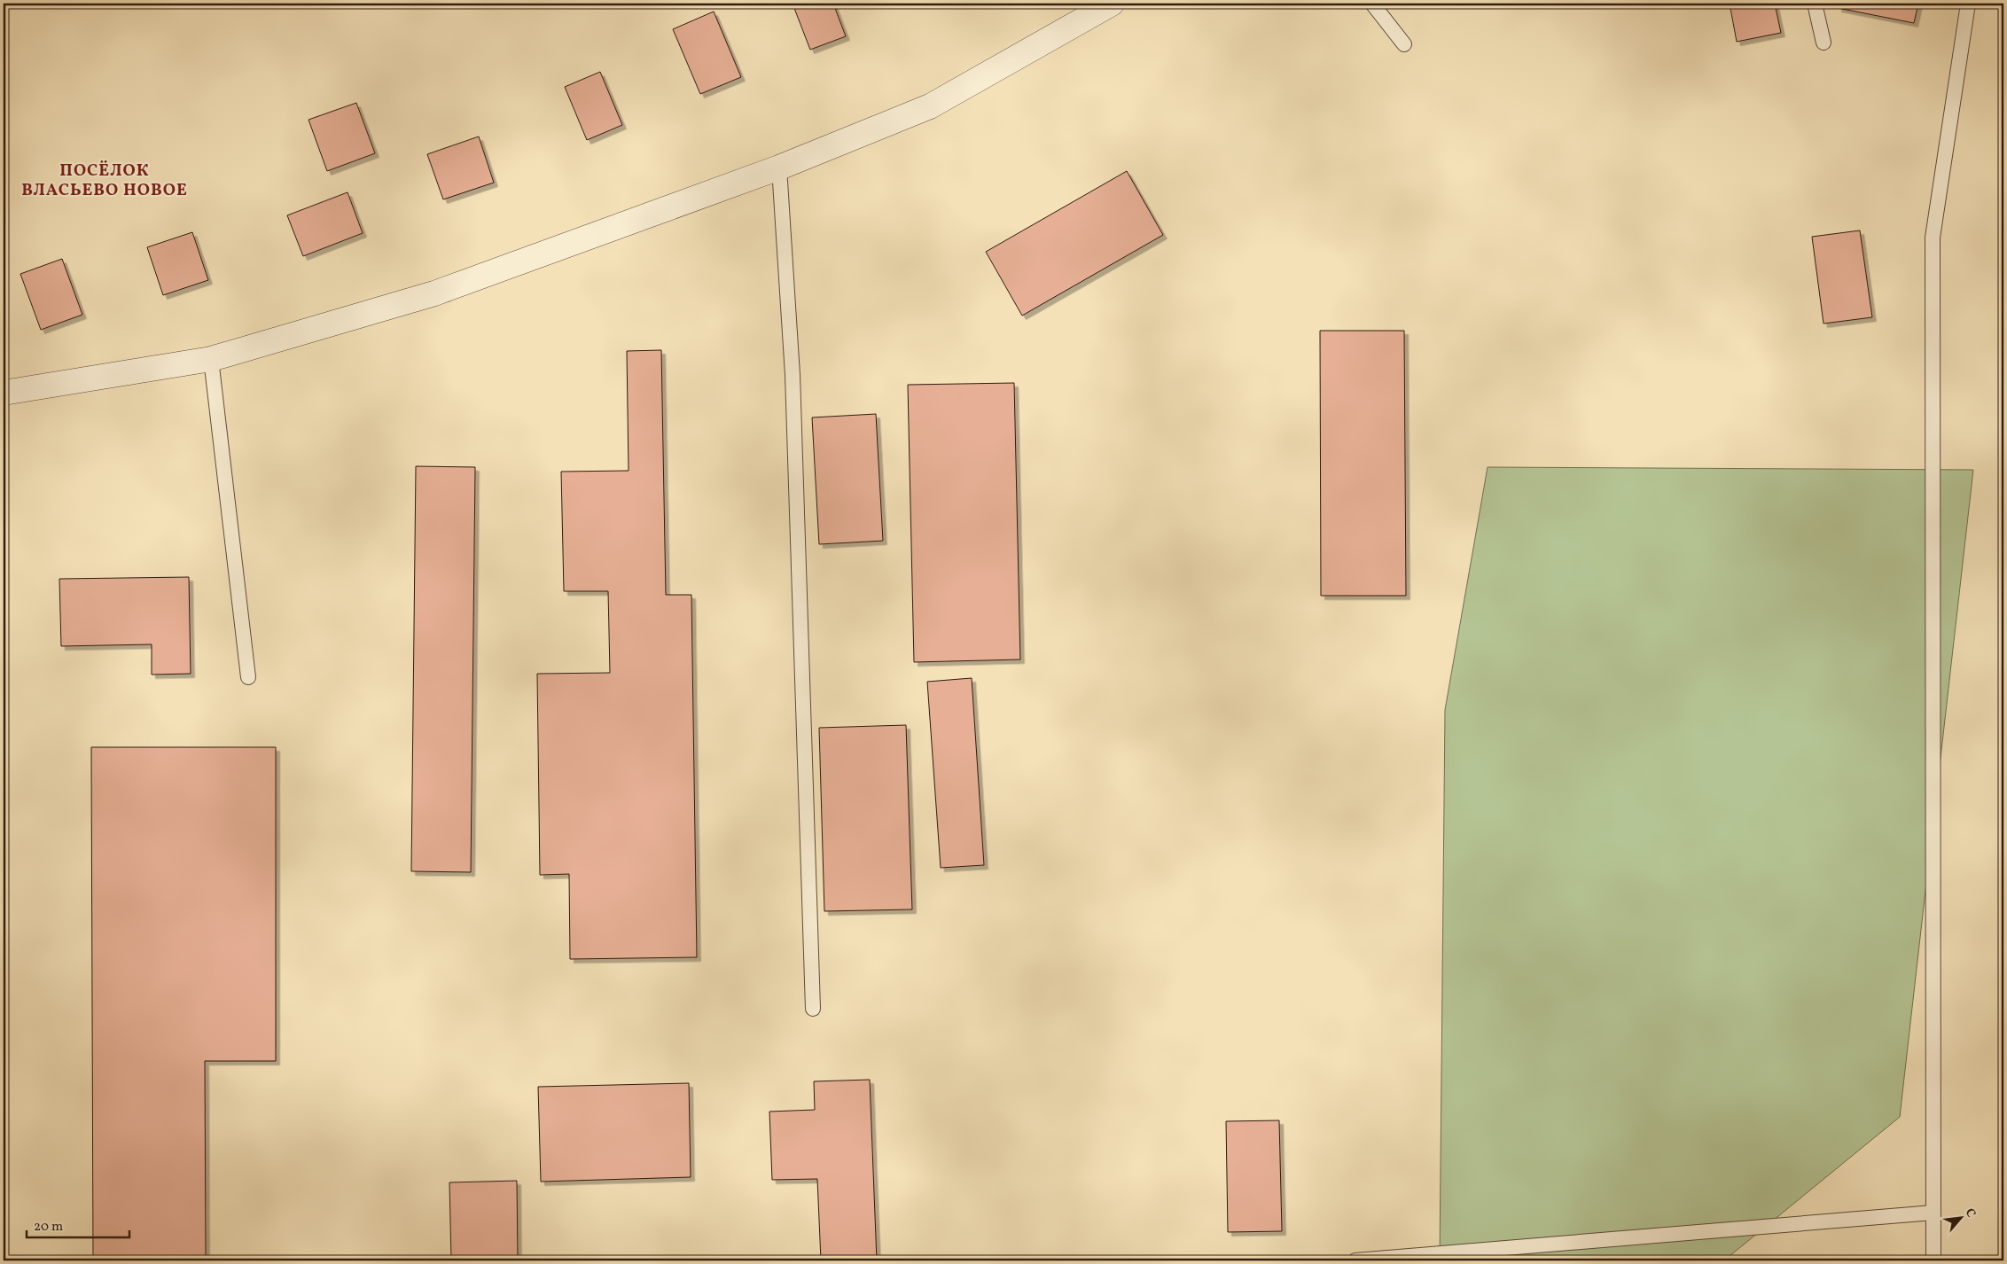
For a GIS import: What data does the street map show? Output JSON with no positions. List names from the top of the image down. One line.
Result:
{"districts":["ПОСЁЛОК ВЛАСЬЕВО НОВОЕ"],"scale_bar":"20 m","north":"top right"}
